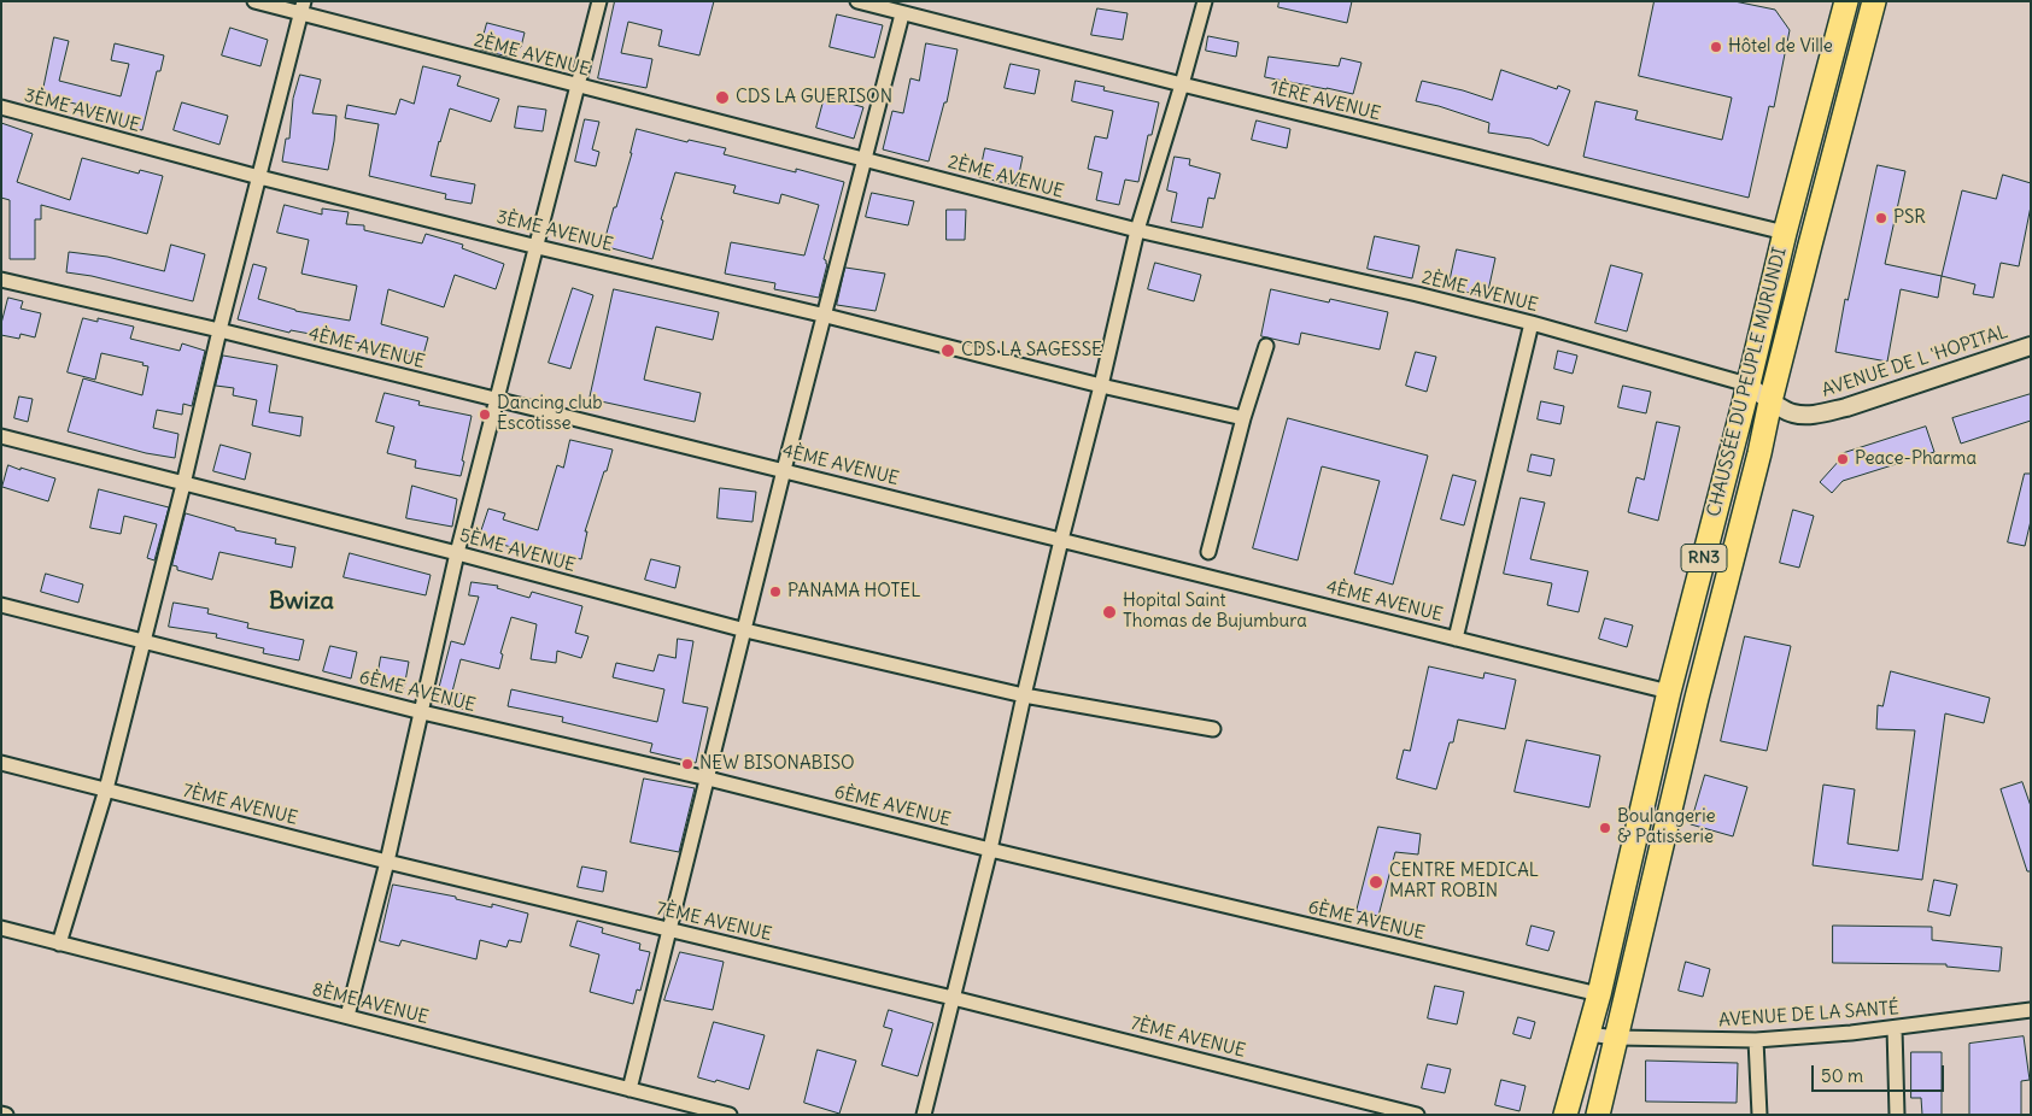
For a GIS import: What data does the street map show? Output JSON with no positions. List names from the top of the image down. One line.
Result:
{"streets":{"highway":["CHAUSSÉE DU PEUPLE MURUNDI","RN3"],"street":["2ÈME AVENUE","1ÈRE AVENUE","3ÈME AVENUE","4ÈME AVENUE","AVENUE DE L 'HOPITAL","5ÈME AVENUE","6ÈME AVENUE","7ÈME AVENUE","8ÈME AVENUE","AVENUE DE LA SANTÉ"]},"crossings":[["2ÈME AVENUE","AVENUE DE L 'HOPITAL"],["2ÈME AVENUE","CHAUSSÉE DU PEUPLE MURUNDI"],["1ÈRE AVENUE","CHAUSSÉE DU PEUPLE MURUNDI"],["4ÈME AVENUE","CHAUSSÉE DU PEUPLE MURUNDI"],["AVENUE DE L 'HOPITAL","CHAUSSÉE DU PEUPLE MURUNDI"],["CHAUSSÉE DU PEUPLE MURUNDI","6ÈME AVENUE"],["CHAUSSÉE DU PEUPLE MURUNDI","AVENUE DE LA SANTÉ"]],"districts":["Bwiza"],"places":["Hôtel de Ville","CDS LA GUERISON","PSR","CDS LA SAGESSE","Dancing club Escotisse","Peace-Pharma","PANAMA HOTEL","Hopital Saint Thomas de Bujumbura","NEW BISONABISO","Boulangerie & Patisserie","CENTRE MEDICAL MART ROBIN"],"scale_bar":"50 m"}
